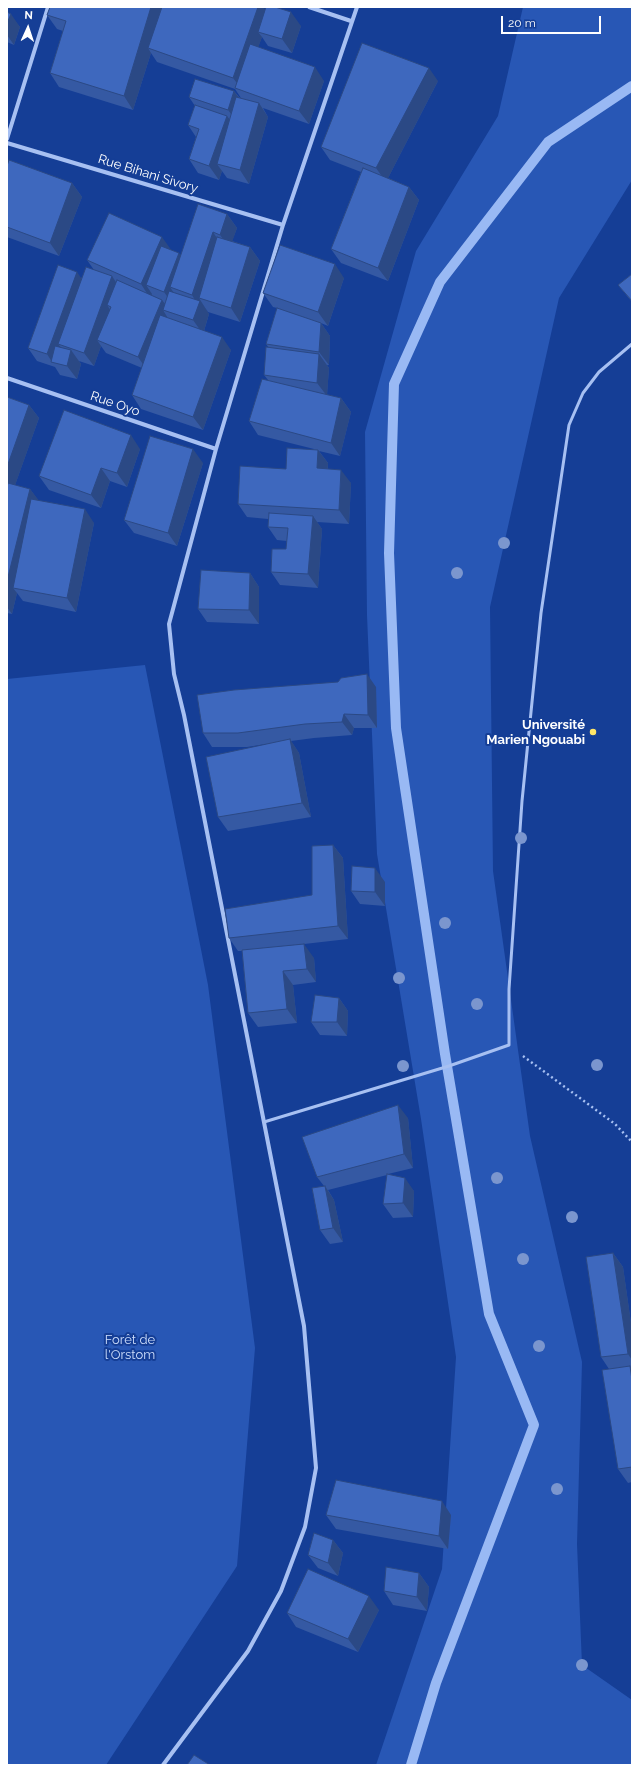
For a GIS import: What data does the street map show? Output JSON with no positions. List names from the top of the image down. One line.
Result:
{"streets":{"street":["Rue Bihani Sivory","Rue Oyo"]},"parks":["Forêt de l'Orstom"],"places":["Université Marien Ngouabi"],"scale_bar":"20 m","north":"top"}
